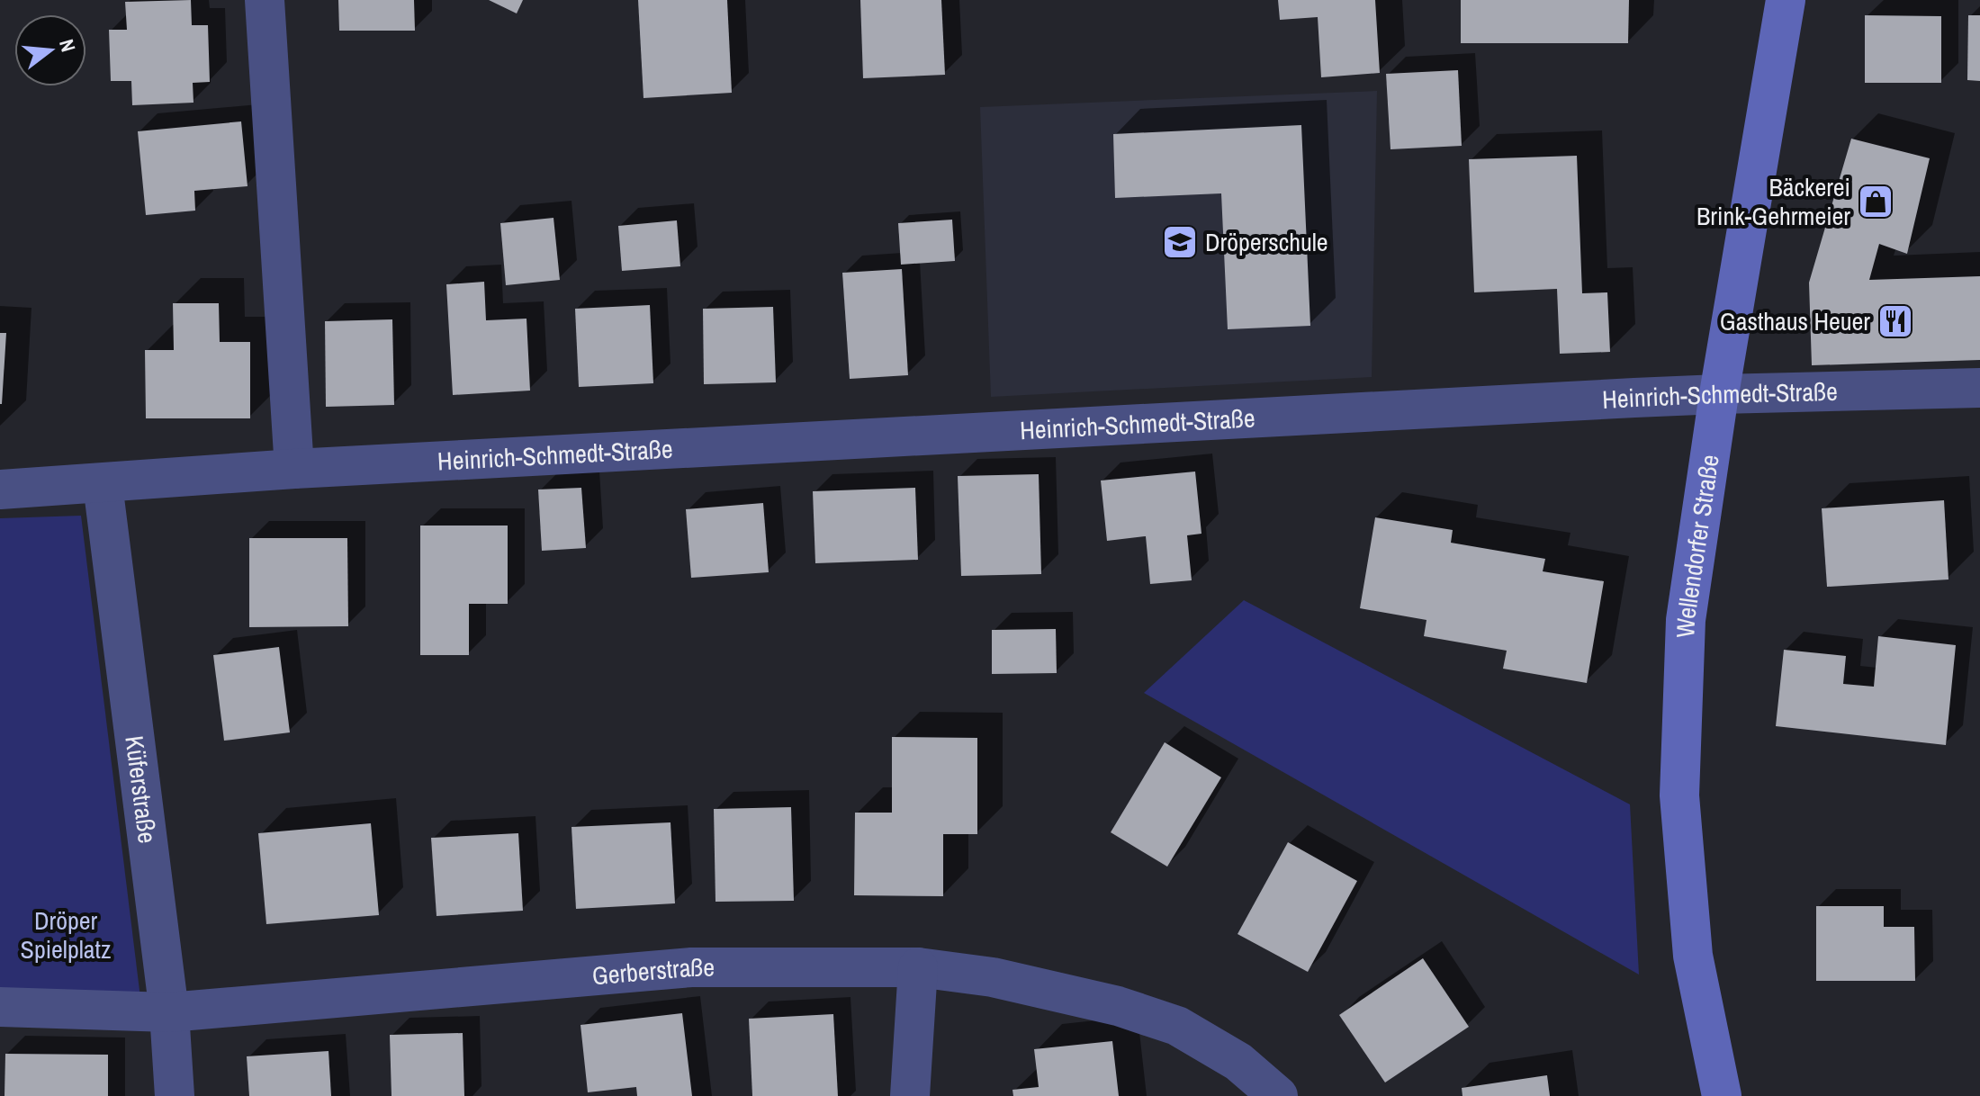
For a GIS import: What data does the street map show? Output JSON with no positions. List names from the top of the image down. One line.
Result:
{"streets":{"street":["Heinrich-Schmedt-Straße","Wellendorfer Straße","Küferstraße","Gerberstraße"]},"crossings":[["Heinrich-Schmedt-Straße","Wellendorfer Straße"],["Heinrich-Schmedt-Straße","Küferstraße"],["Küferstraße","Gerberstraße"]],"parks":["Dröper Spielplatz"],"places":{"shop":["Bäckerei Brink-Gehrmeier"],"school or university":["Dröperschule"],"restaurant":["Gasthaus Heuer"]},"north":"right"}
